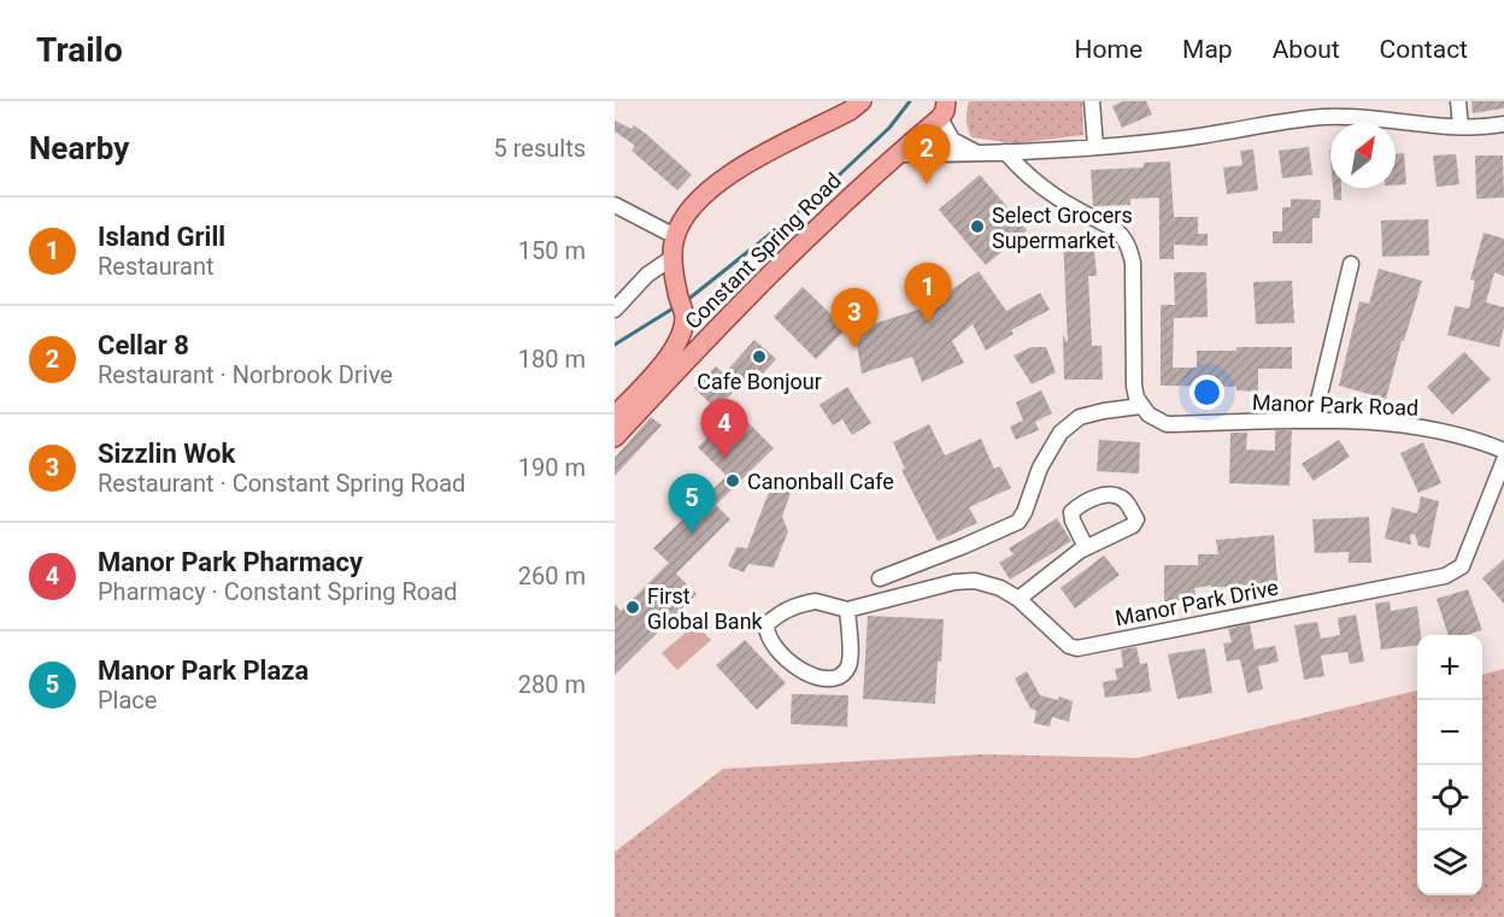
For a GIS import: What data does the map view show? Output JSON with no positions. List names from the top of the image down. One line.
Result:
{"streets":{"main road":["Constant Spring Road"],"street":["Manor Park Road","Manor Park Drive"]},"places":["Select Grocers Supermarket","Cafe Bonjour","Canonball Cafe","First Global Bank"],"north":"top right","page":{"header":"Trailo","nav":["Home","Map","About","Contact"],"heading":["Nearby","5 results"],"pins":["2","1","3","4","5"],"list":[{"mark":"1","name":"Island Grill","note":"Restaurant","value":"150 m"},{"mark":"2","name":"Cellar 8","note":"Restaurant · Norbrook Drive","value":"180 m"},{"mark":"3","name":"Sizzlin Wok","note":"Restaurant · Constant Spring Road","value":"190 m"},{"mark":"4","name":"Manor Park Pharmacy","note":"Pharmacy · Constant Spring Road","value":"260 m"},{"mark":"5","name":"Manor Park Plaza","note":"Place","value":"280 m"}],"map_buttons":["+","−"]}}
